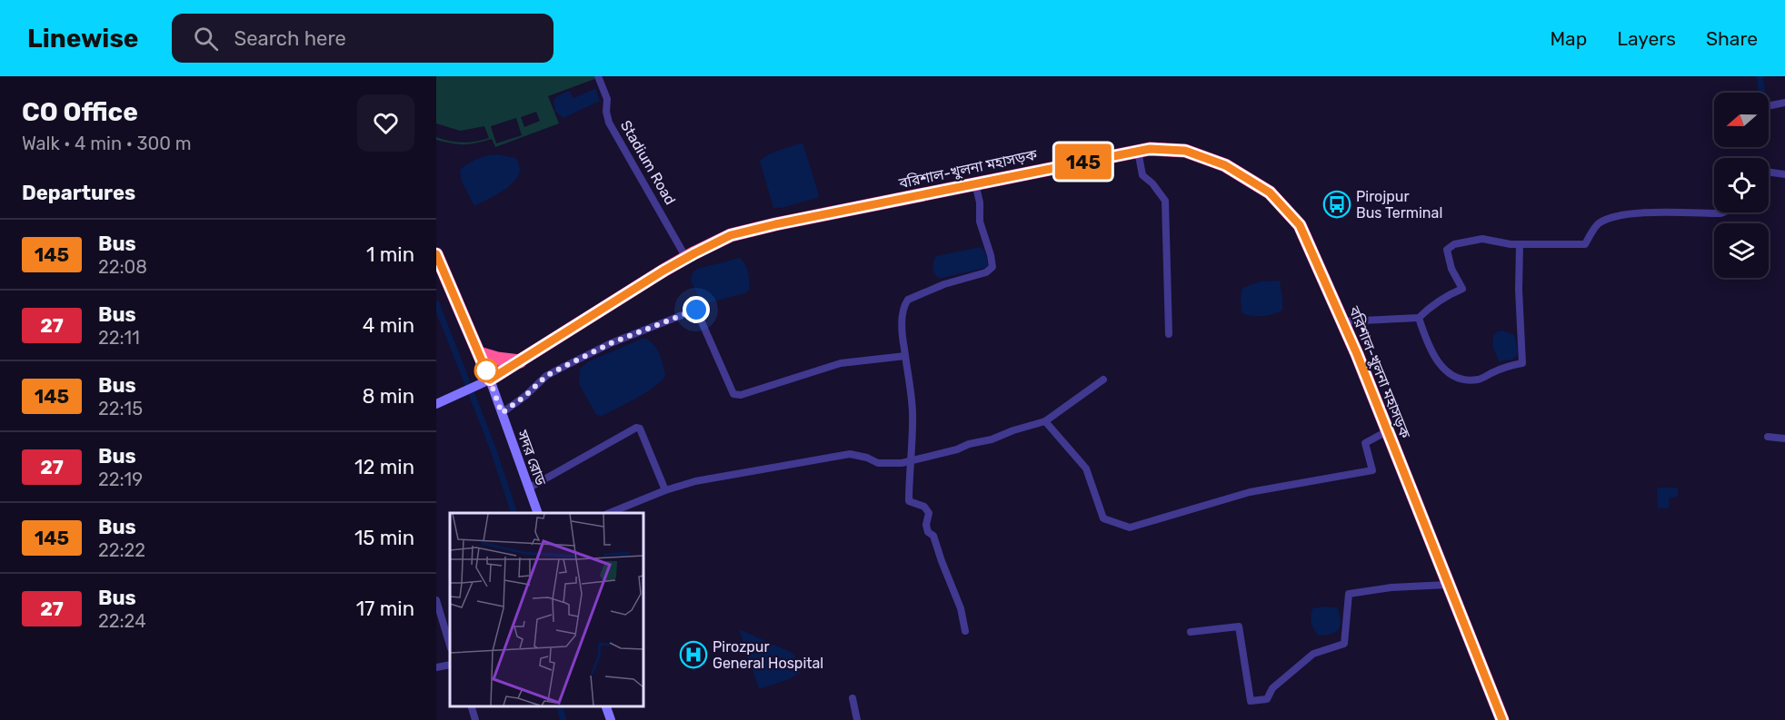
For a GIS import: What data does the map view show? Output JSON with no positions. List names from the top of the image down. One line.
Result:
{"streets":{"highway":["বরিশাল-খুলনা মহাসড়ক"],"street":["Stadium Road","সদর রোড"]},"crossings":[["Stadium Road","বরিশাল-খুলনা মহাসড়ক"],["বরিশাল-খুলনা মহাসড়ক","সদর রোড"]],"places":{"bus stop":["Pirojpur Bus Terminal"],"hospital":["Pirozpur General Hospital"]},"lines":["bus line 145"],"north":"left","page":{"header":"Linewise","search":"Search here","nav":["Map","Layers","Share"],"heading":[["CO Office","Walk · 4 min · 300 m"],"Departures"],"on_map":"145","list":[{"mark":"145","name":"Bus","note":"22:08","value":"1 min"},{"mark":"27","name":"Bus","note":"22:11","value":"4 min"},{"mark":"145","name":"Bus","note":"22:15","value":"8 min"},{"mark":"27","name":"Bus","note":"22:19","value":"12 min"},{"mark":"145","name":"Bus","note":"22:22","value":"15 min"},{"mark":"27","name":"Bus","note":"22:24","value":"17 min"}]}}
